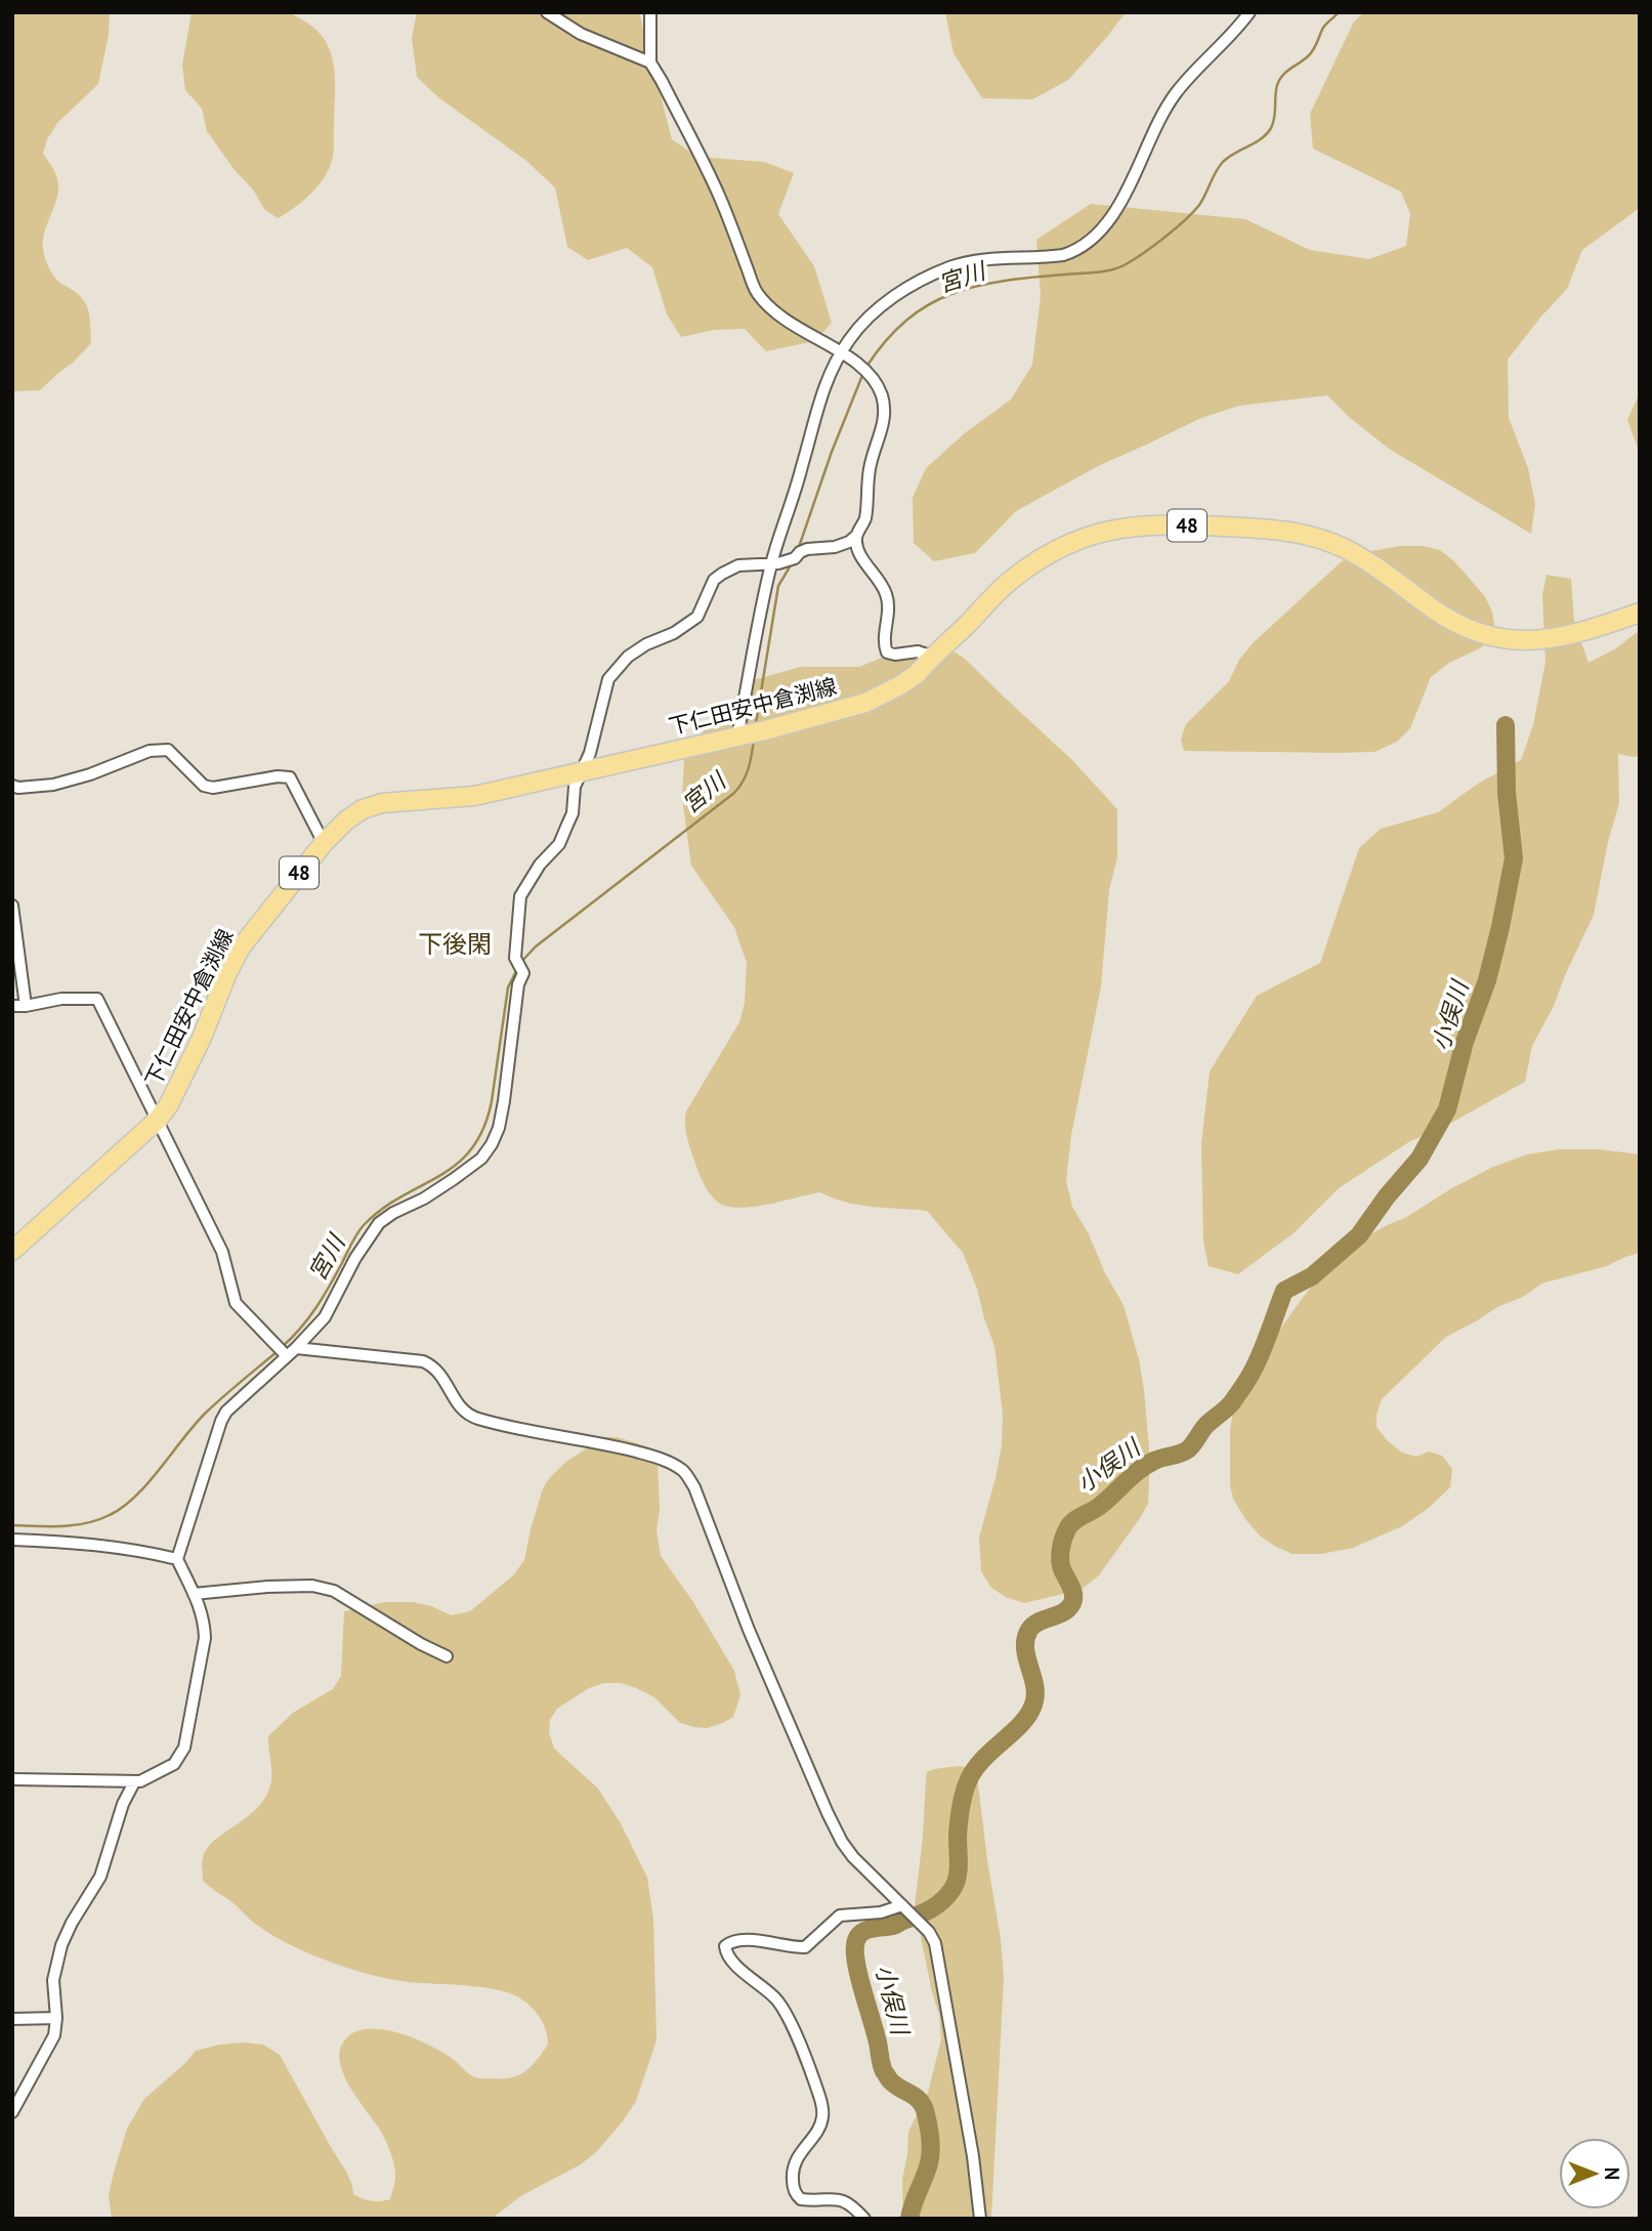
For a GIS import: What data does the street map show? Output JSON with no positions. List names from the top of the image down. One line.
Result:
{"streets":{"main road":["48","下仁田安中倉渕線"]},"districts":["下後閑"],"water":["宮川","小俣川"],"north":"right"}
